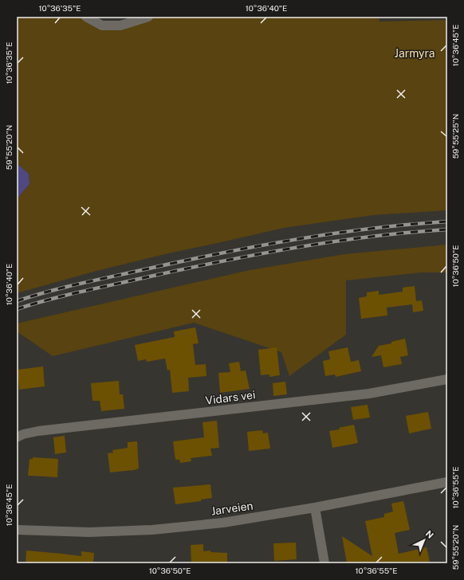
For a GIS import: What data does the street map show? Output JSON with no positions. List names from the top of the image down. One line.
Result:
{"streets":{"street":["Vidars vei","Jarveien"]},"parks":["Jarmyra"],"north":"top right","coordinates":["10°36'35\"E","10°36'40\"E","10°36'45\"E","59°55'25\"N","59°55'20\"N","10°36'50\"E","10°36'55\"E"]}
